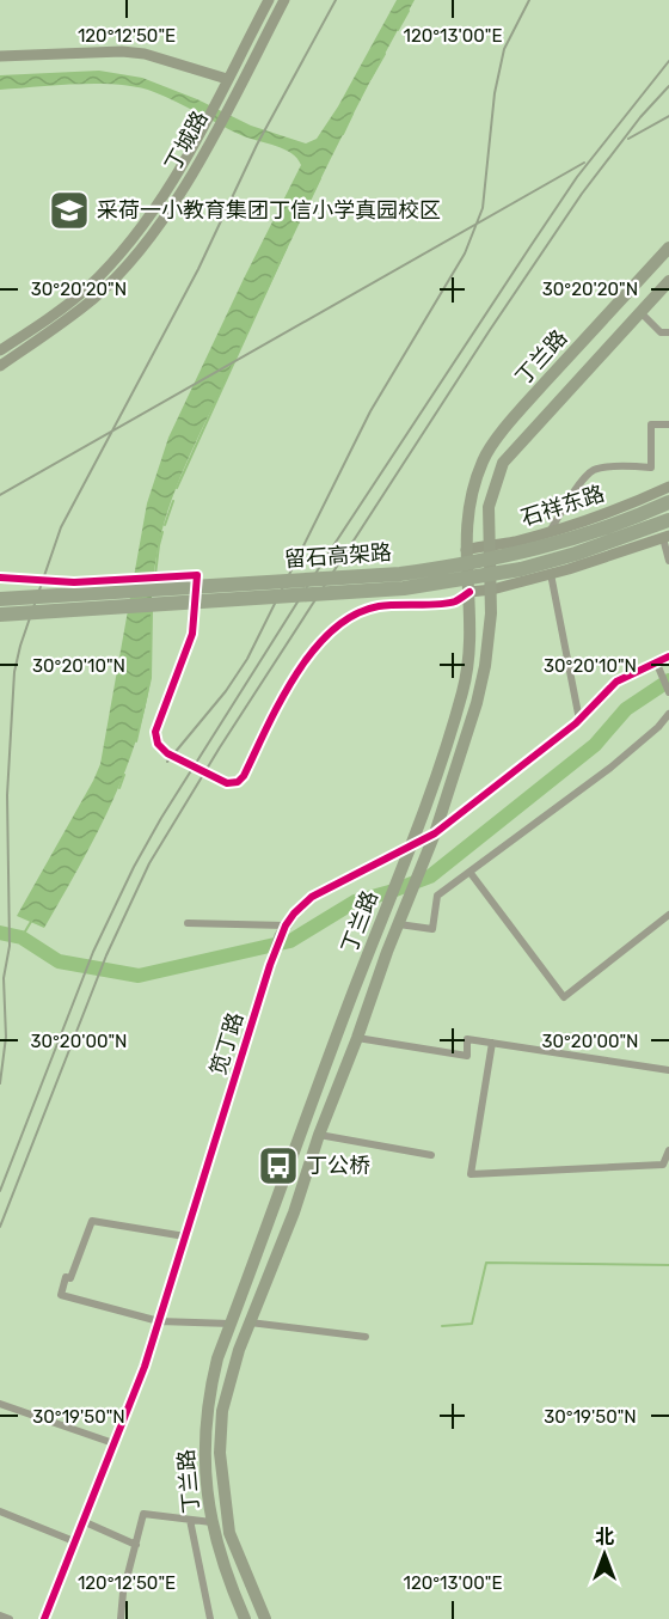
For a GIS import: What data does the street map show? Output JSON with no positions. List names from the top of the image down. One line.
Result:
{"streets":{"highway":["留石高架路"],"main road":["丁城路","丁兰路","石祥东路","笕丁路"]},"crossings":[["丁兰路","石祥东路"],["丁兰路","笕丁路"]],"places":{"school or university":["采荷一小教育集团丁信小学真园校区"],"bus stop":["丁公桥"]},"north":"top","coordinates":["120°12'50\"E","120°13'00\"E","30°20'20\"N","30°20'10\"N","30°20'00\"N","30°19'50\"N"]}
